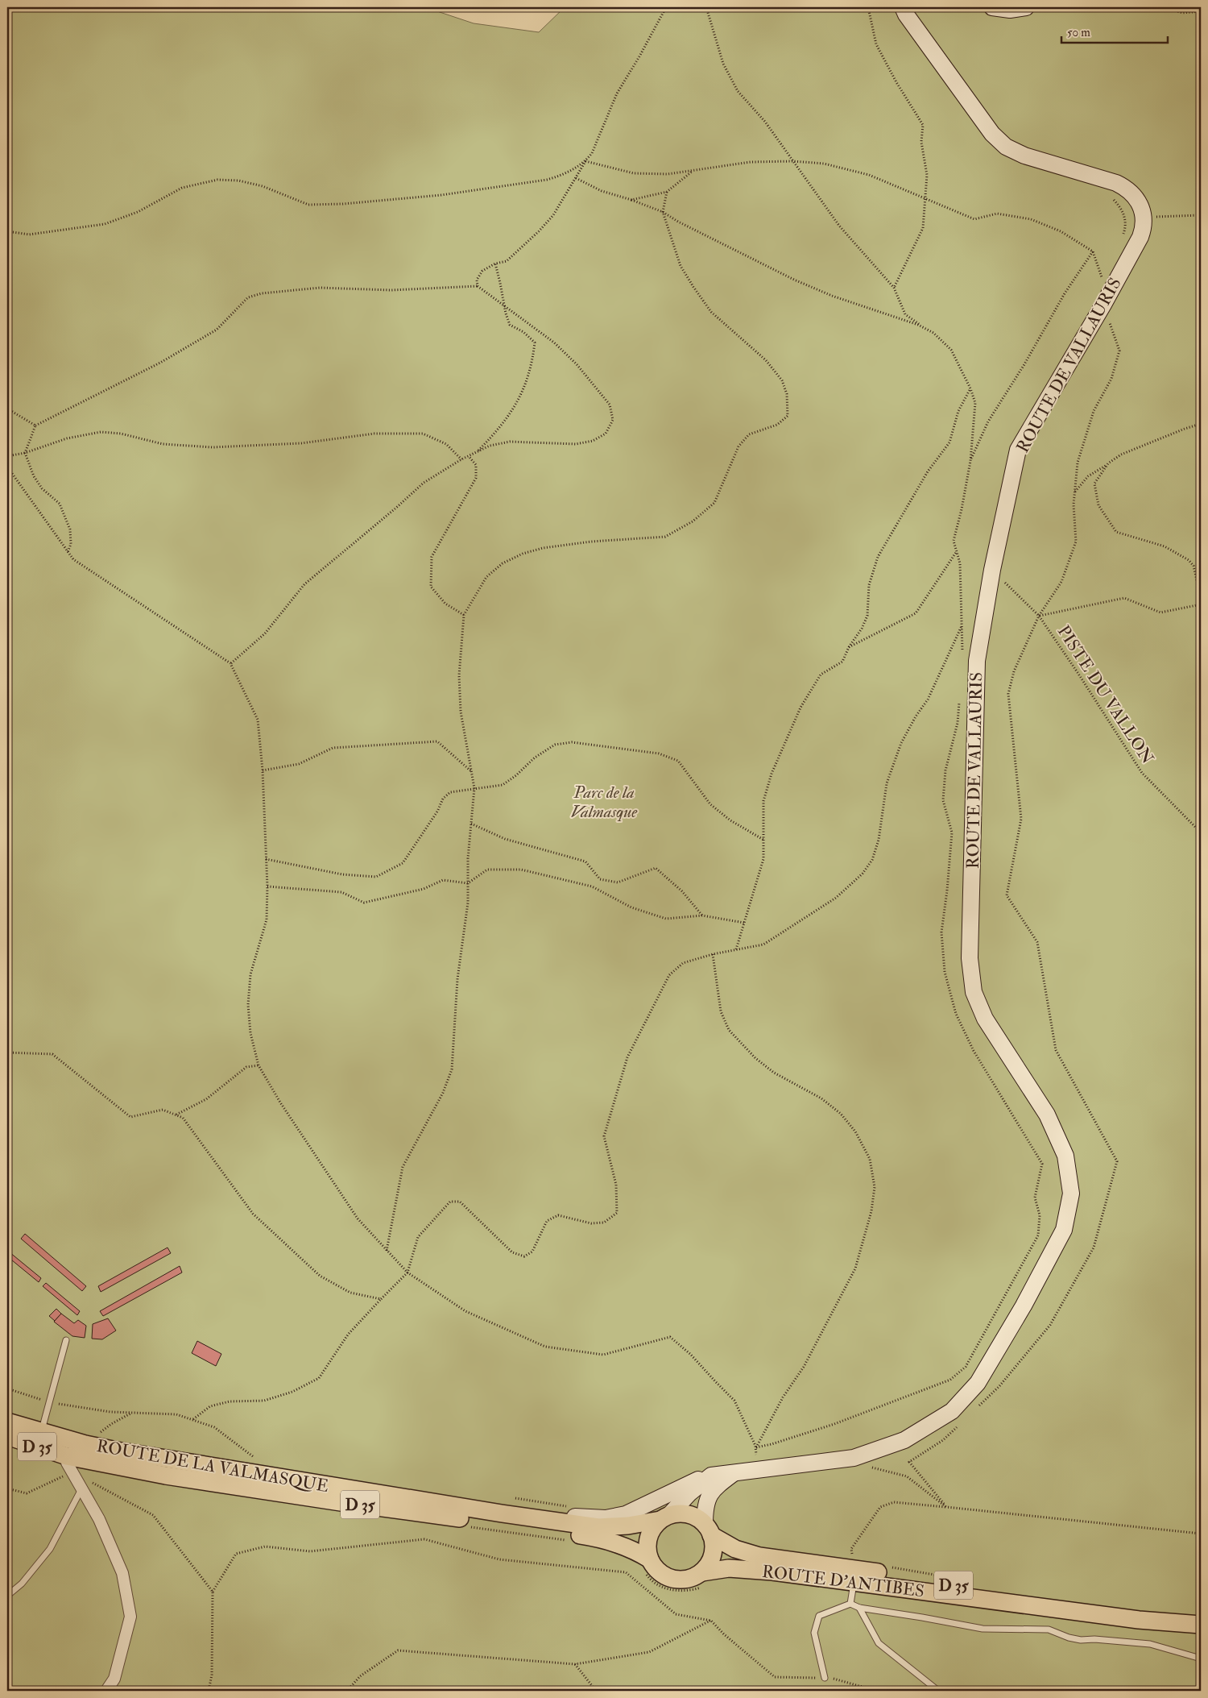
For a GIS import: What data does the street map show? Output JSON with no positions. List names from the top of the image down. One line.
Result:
{"streets":{"main road":["ROUTE DE VALLAURIS","D 35","ROUTE DE LA VALMASQUE","ROUTE D'ANTIBES"],"path":["PISTE DU VALLON"]},"crossings":[["ROUTE DE VALLAURIS","PISTE DU VALLON"],["ROUTE DE VALLAURIS","ROUTE DE LA VALMASQUE"],["ROUTE DE VALLAURIS","ROUTE D'ANTIBES"],["ROUTE DE LA VALMASQUE","ROUTE D'ANTIBES"]],"parks":["Parc de la Valmasque"],"scale_bar":"50 m"}
